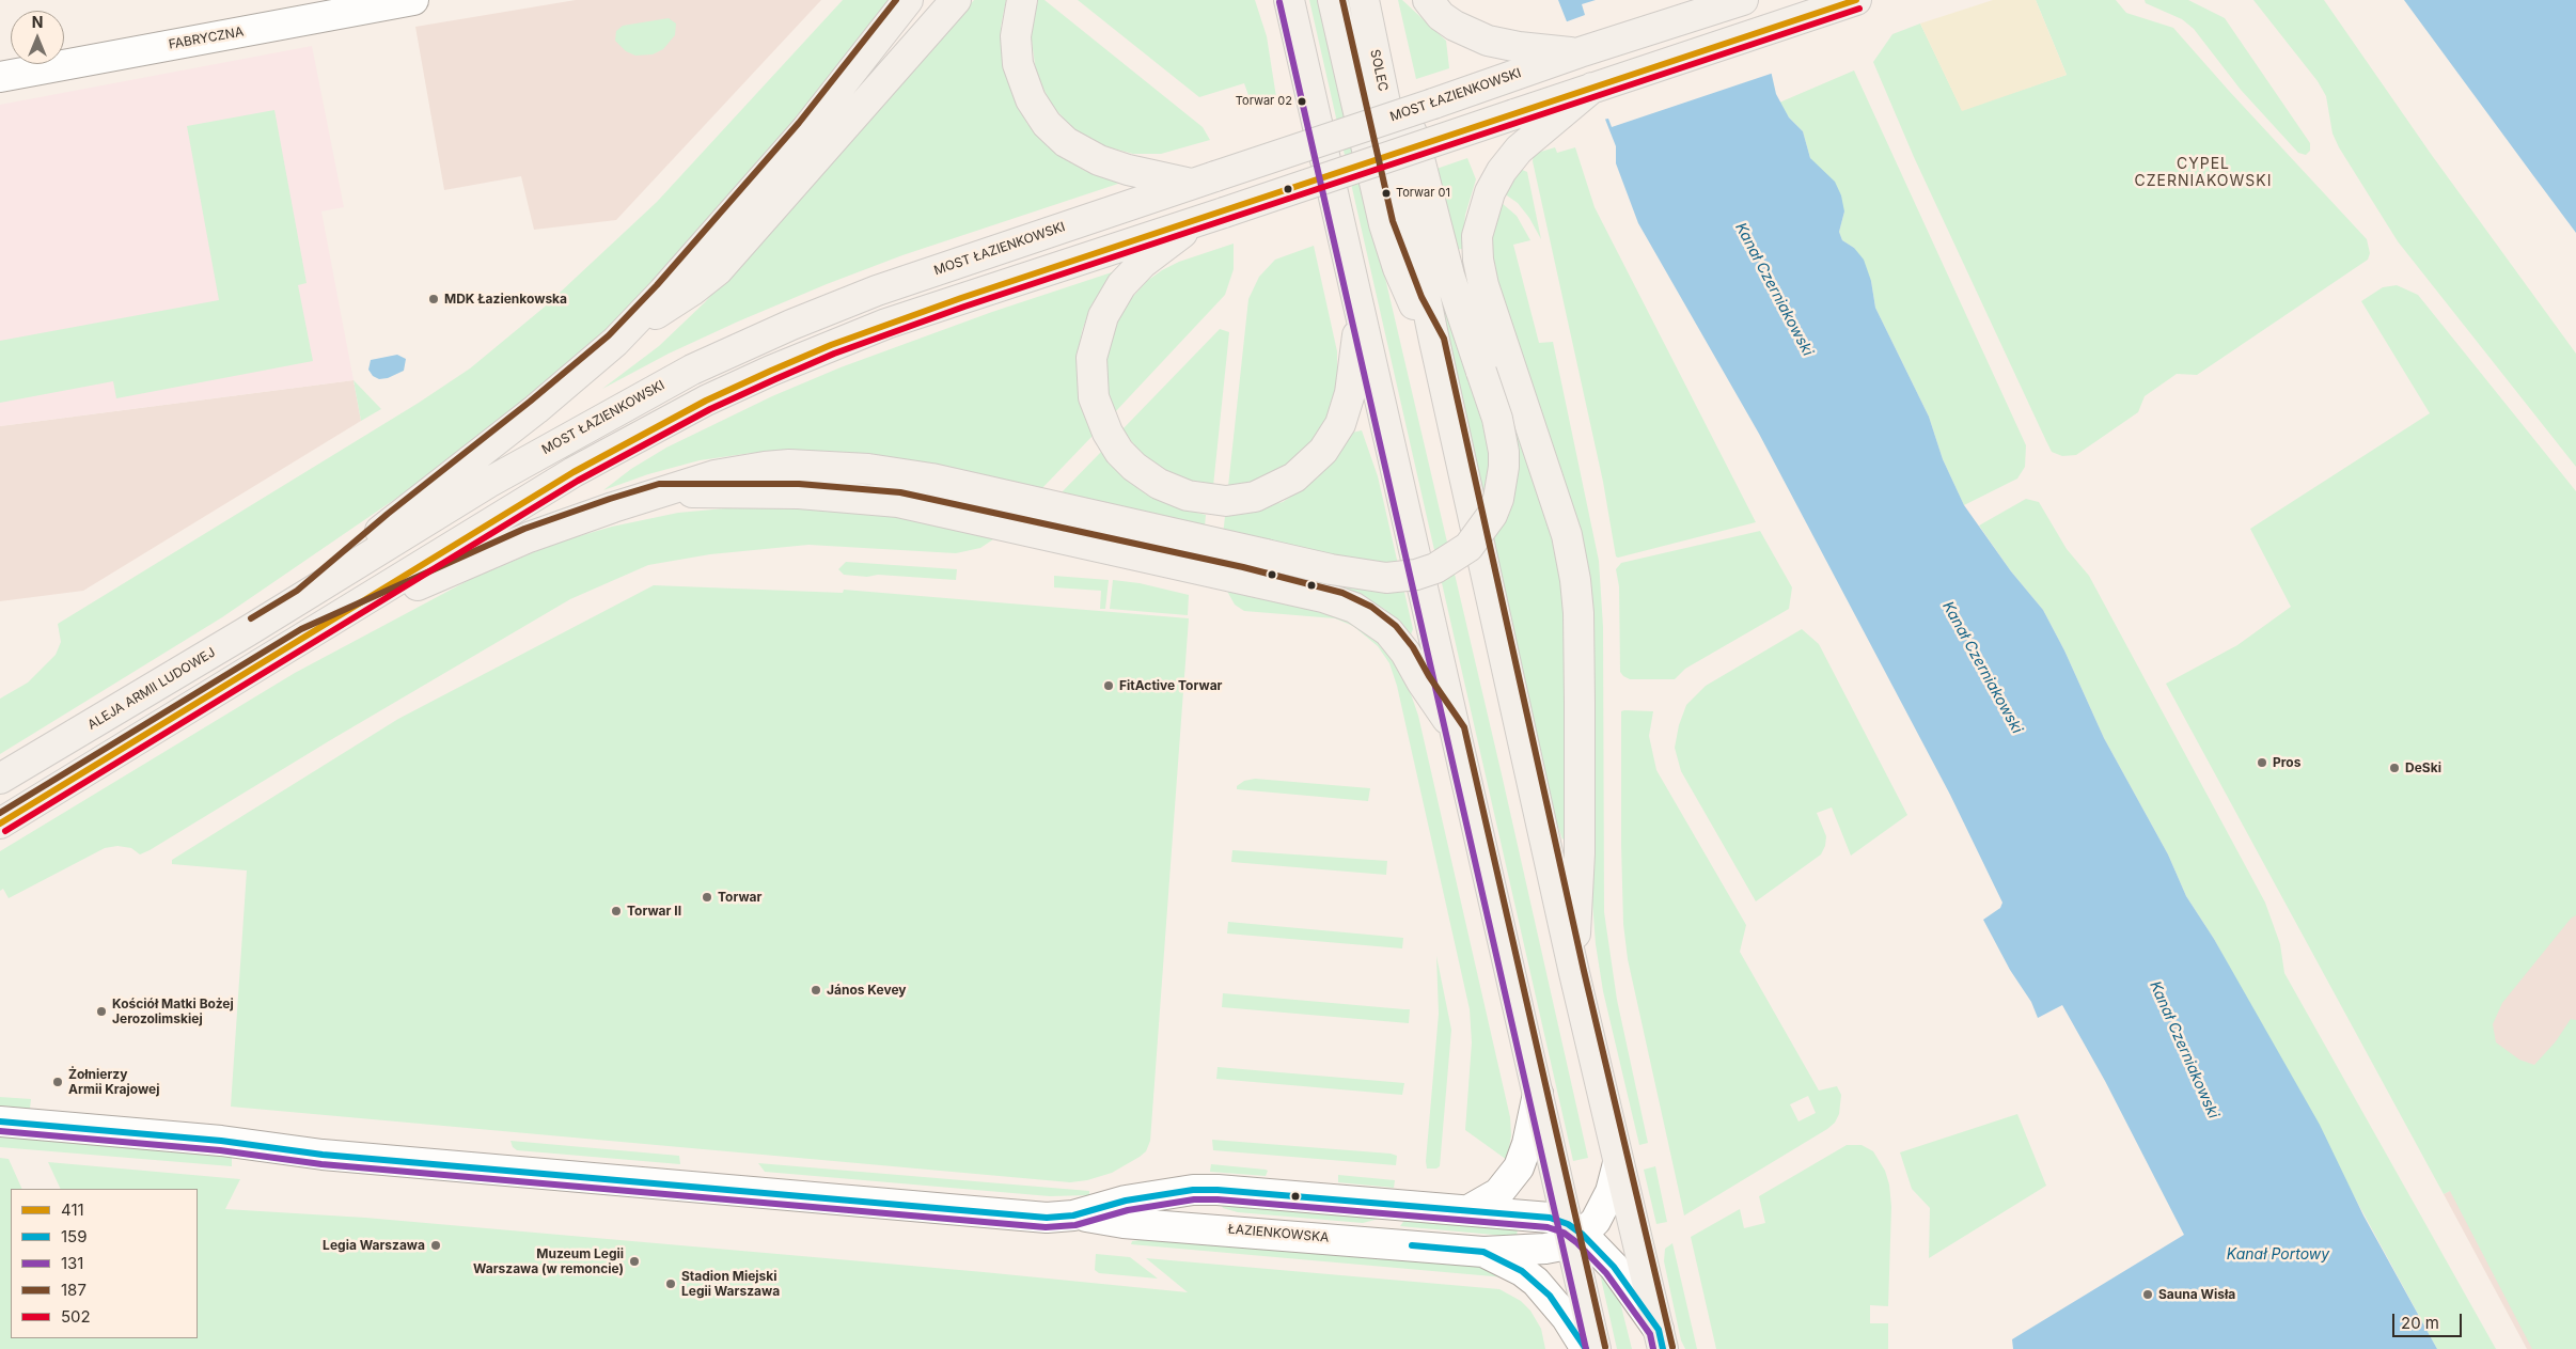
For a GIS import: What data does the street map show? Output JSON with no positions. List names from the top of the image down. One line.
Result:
{"streets":{"main road":["SOLEC","MOST ŁAZIENKOWSKI","ALEJA ARMII LUDOWEJ"],"street":["FABRYCZNA","ŁAZIENKOWSKA"]},"crossings":[["MOST ŁAZIENKOWSKI","ALEJA ARMII LUDOWEJ"]],"districts":["CYPEL CZERNIAKOWSKI"],"water":["Kanał Czerniakowski","Kanał Portowy"],"places":["Torwar 02","Torwar 01","MDK Łazienkowska","FitActive Torwar","Pros","DeSki","Torwar","Torwar II","János Kevey","Kościół Matki Bożej Jerozolimskiej","Żołnierzy Armii Krajowej","Legia Warszawa","Muzeum Legii Warszawa (w remoncie)","Stadion Miejski Legii Warszawa","Sauna Wisła"],"lines":["transit line 411","transit line 187","transit line 131","transit line 502","transit line 159"],"legend":["411","159","131","187","502"],"scale_bar":"20 m","north":"top"}
